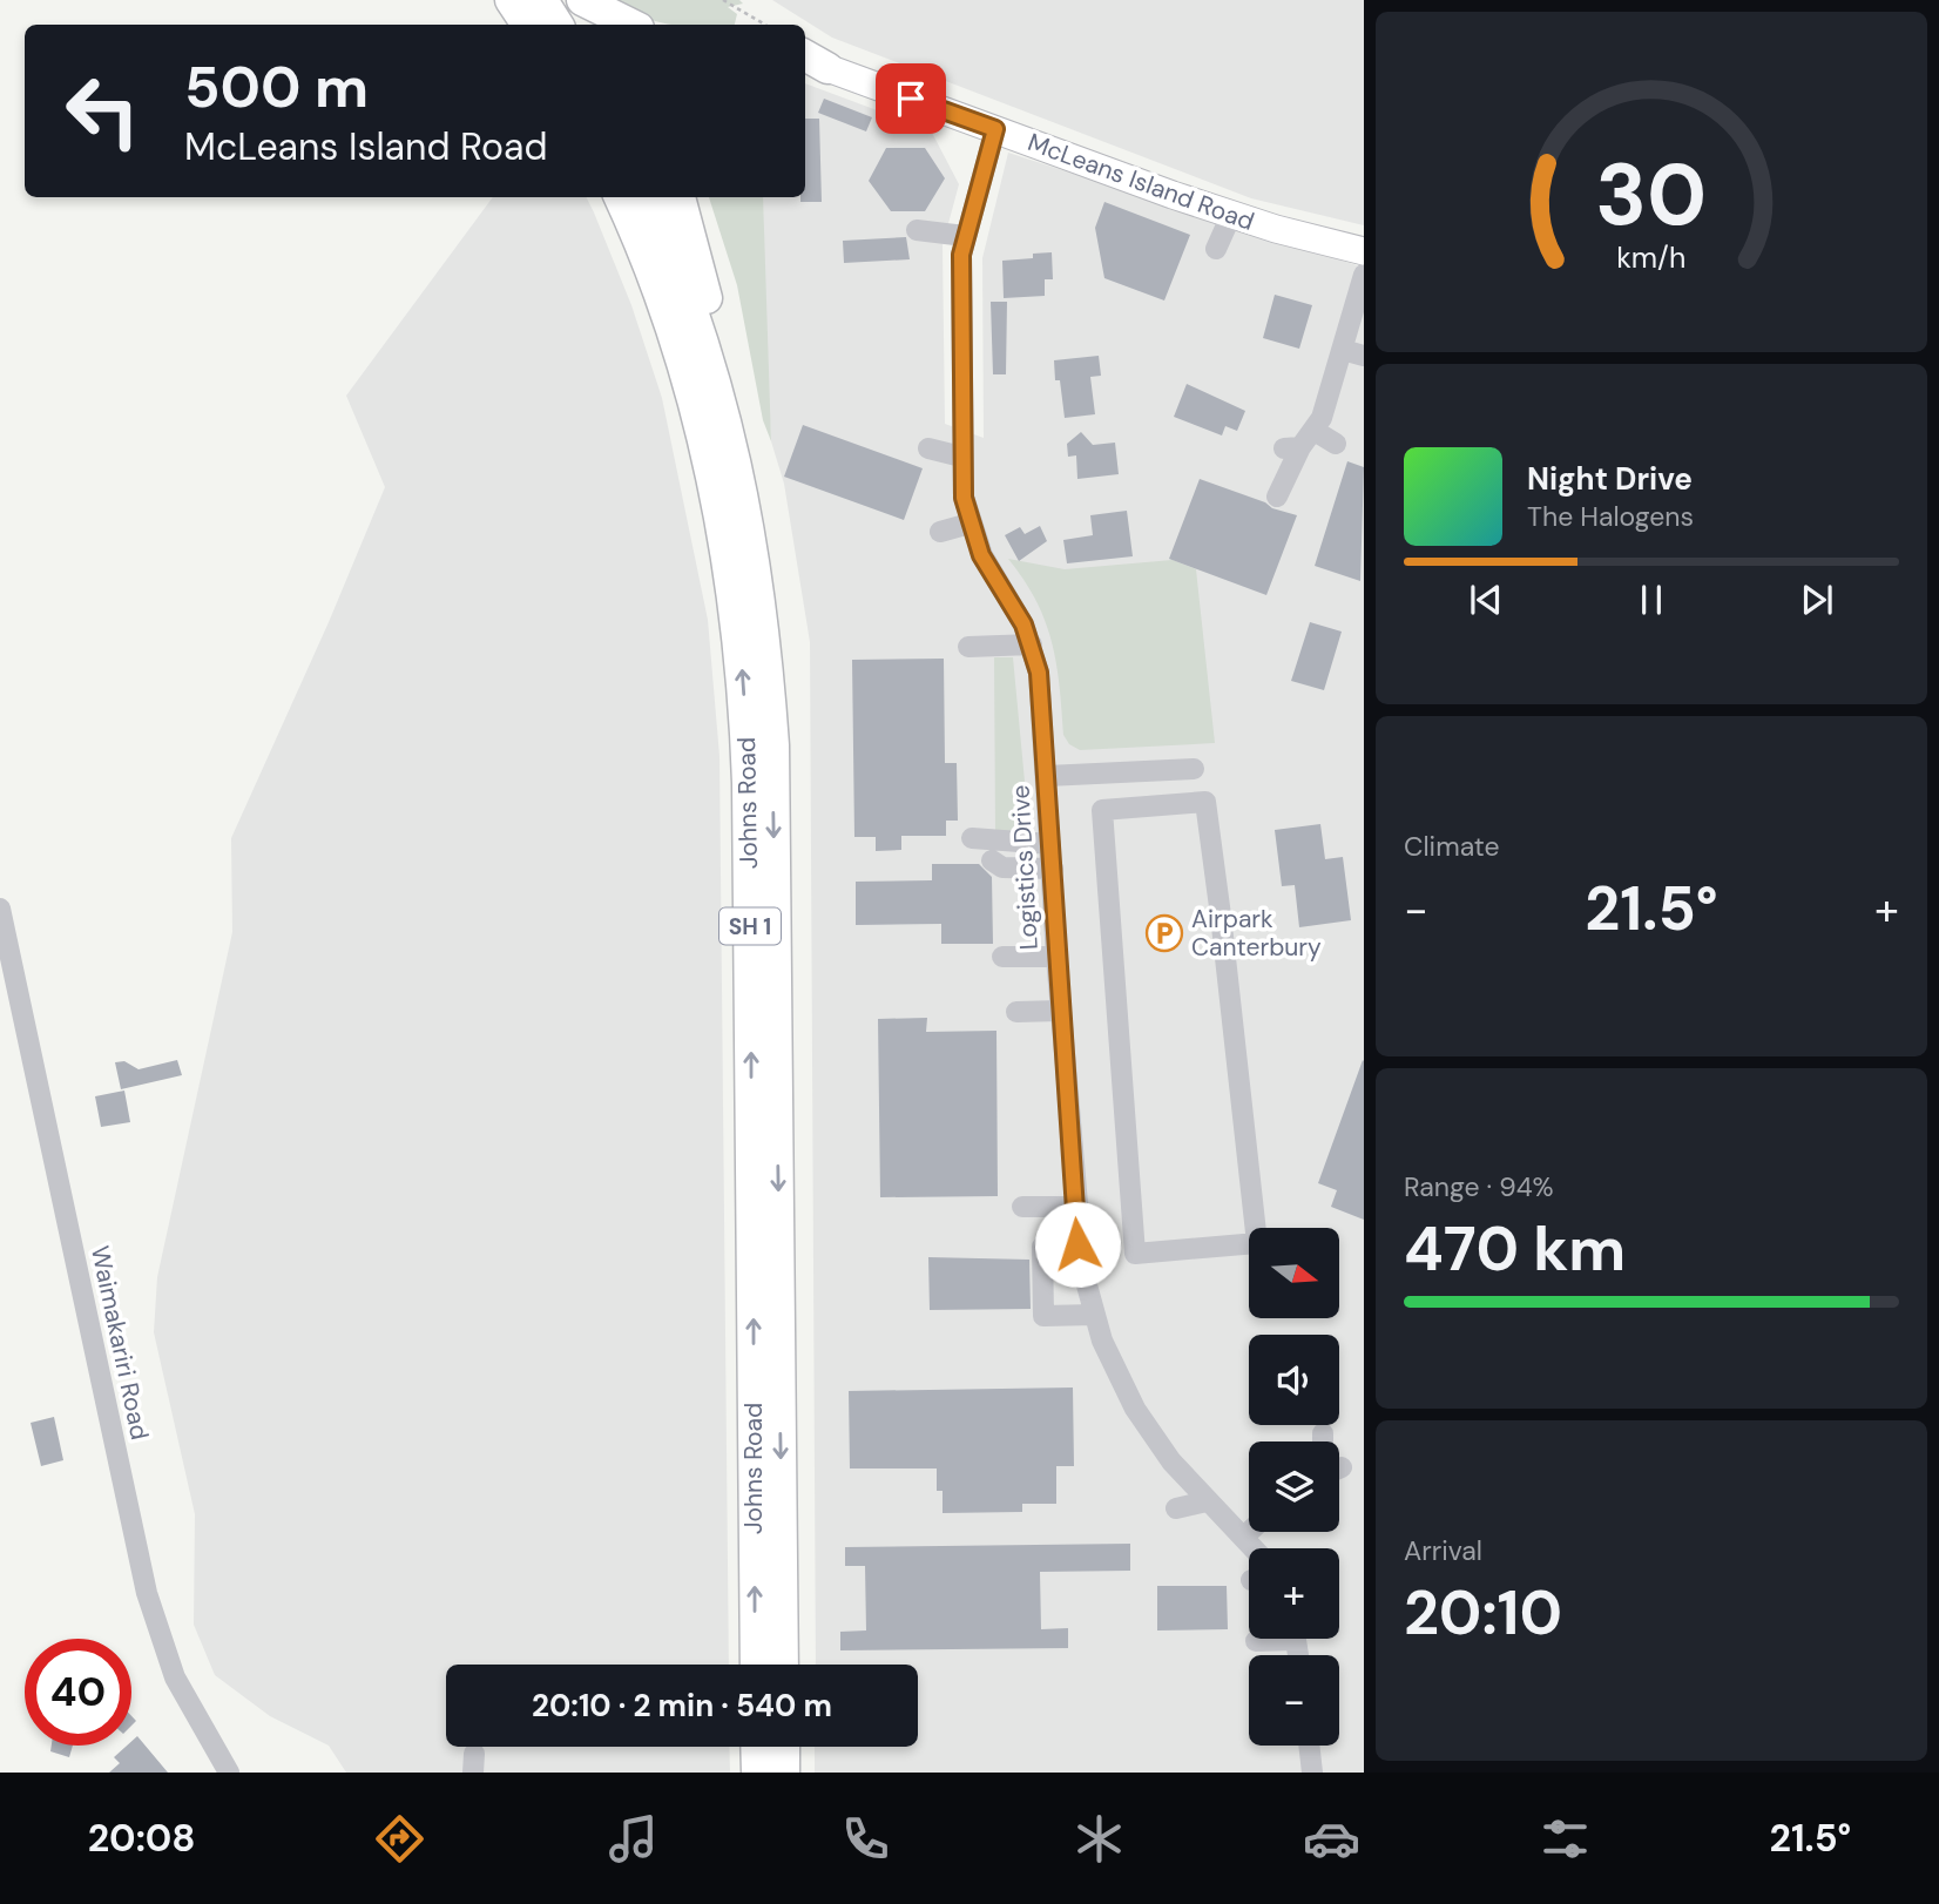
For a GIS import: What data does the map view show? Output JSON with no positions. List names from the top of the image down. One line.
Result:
{"streets":{"highway":["Johns Road","SH 1"],"main road":["McLeans Island Road"],"street":["Logistics Drive","Waimakariri Road"]},"crossings":[["McLeans Island Road","Logistics Drive"]],"places":{"parking":["Airpark Canterbury"]},"north":"right","page":{"turn":["500 m","McLeans Island Road"],"song":["Night Drive","The Halogens"],"tile":["Climate",["Range · 94%","470 km"],["Arrival","20:10"]],"heat":["−","21.5°","+"],"map_buttons":["+","−"],"limit":"40","trip":"20:10 · 2 min · 540 m","tabs":["20:08","21.5°"],"gauge":["30","km/h"]}}
